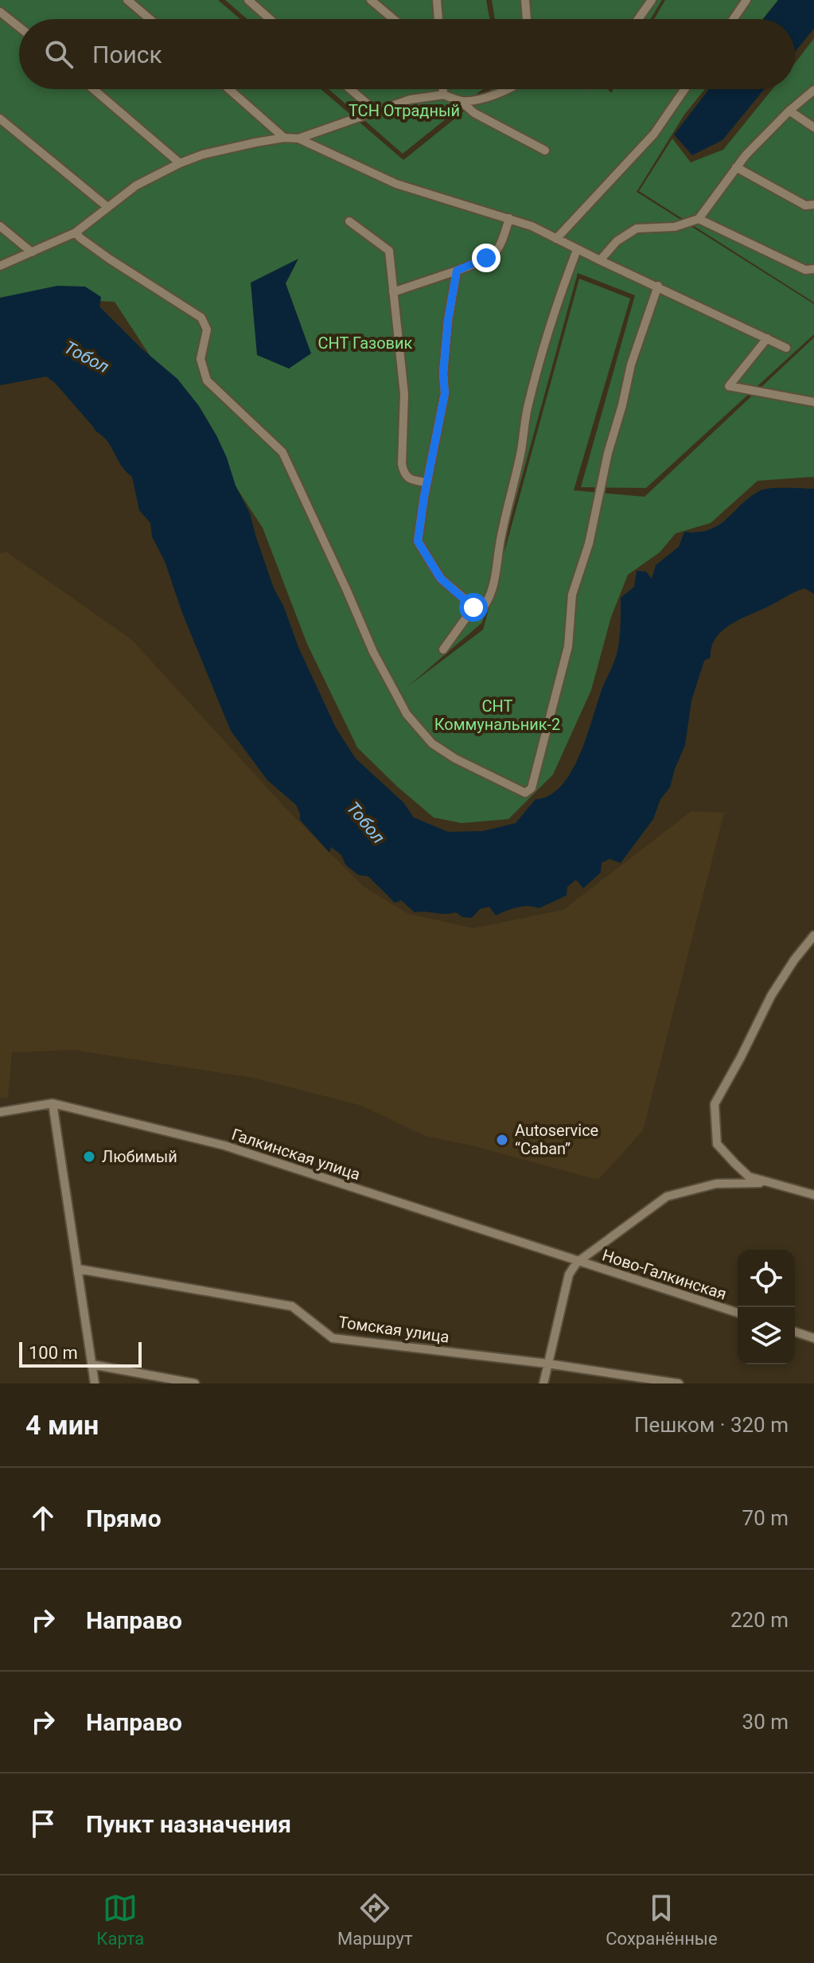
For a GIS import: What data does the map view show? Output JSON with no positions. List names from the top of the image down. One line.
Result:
{"streets":{"street":["Галкинская улица","Ново-Галкинская","Томская улица"]},"crossings":[["Галкинская улица","Ново-Галкинская"]],"water":["Тобол"],"parks":["ТСН Отрадный","СНТ Газовик","СНТ Коммунальник-2"],"places":["Autoservice “Caban”","Любимый"],"scale_bar":"100 m","page":{"search":"Поиск","scale":"100 m","heading":["4 мин","Пешком · 320 m"],"list":[["Прямо","70 m"],["Направо","220 m"],["Направо","30 m"],"Пункт назначения"],"nav":["Карта","Маршрут","Сохранённые"]}}
